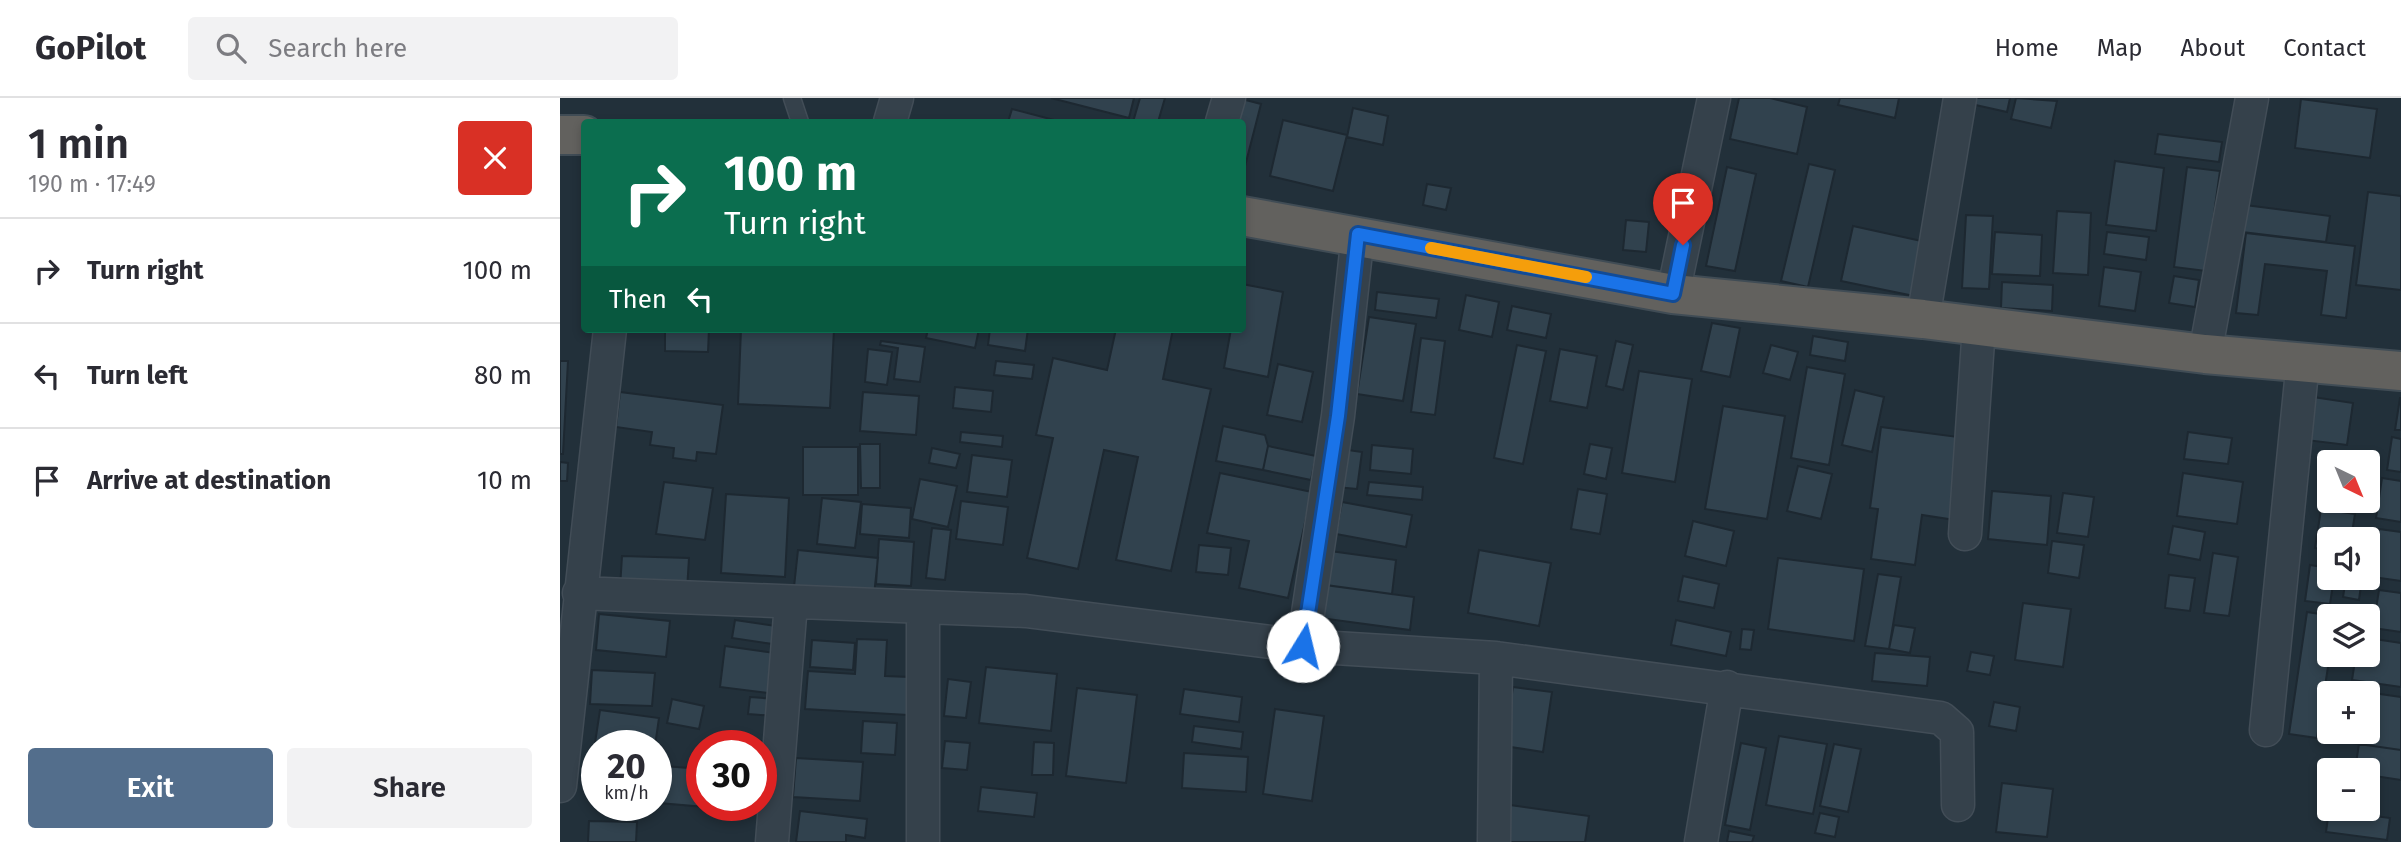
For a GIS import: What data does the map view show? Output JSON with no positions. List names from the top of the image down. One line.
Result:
{"north":"bottom right","page":{"header":"GoPilot","search":"Search here","nav":["Home","Map","About","Contact"],"heading":["1 min","190 m · 17:49"],"turn":["100 m","Turn right"],"list":[{"name":"Turn right","value":"100 m"},{"name":"Turn left","value":"80 m"},{"name":"Arrive at destination","value":"10 m"}],"then":"Then","map_buttons":["+","−"],"speed":"20 km/h","limit":"30","buttons":["Exit","Share"]}}
